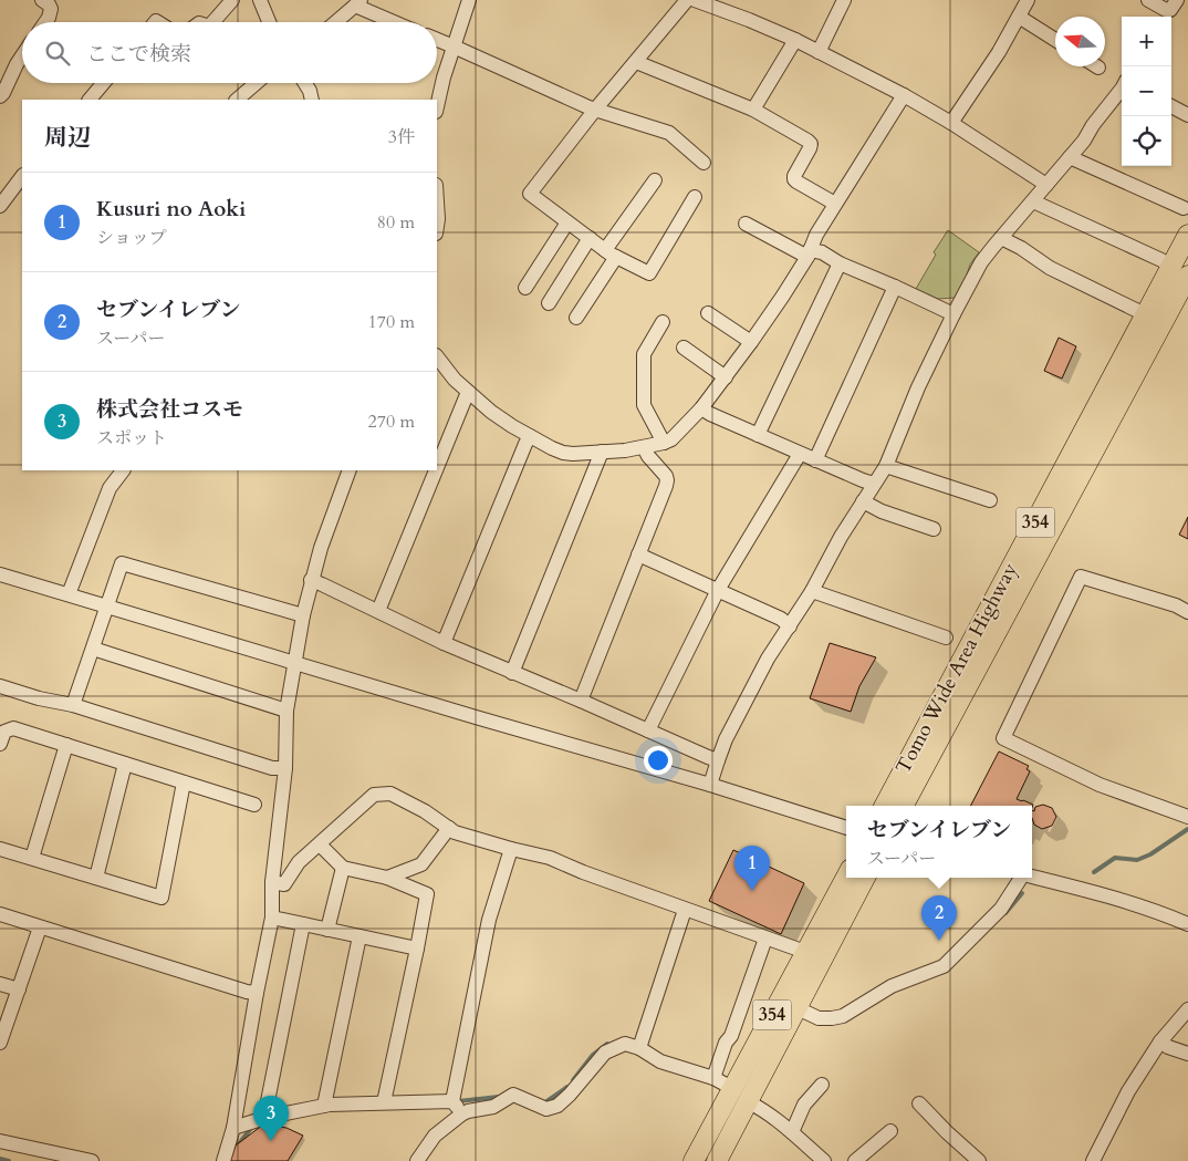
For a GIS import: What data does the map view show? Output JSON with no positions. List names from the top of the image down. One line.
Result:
{"streets":{"highway":["354","Tomo Wide Area Highway"]},"north":"left","page":{"map_buttons":["+","−"],"search":"ここで検索","heading":["周辺","3件"],"list":[{"mark":"1","name":"Kusuri no Aoki","note":"ショップ","value":"80 m"},{"mark":"2","name":"セブンイレブン","note":"スーパー","value":"170 m"},{"mark":"3","name":"株式会社コスモ","note":"スポット","value":"270 m"}],"popup":["セブンイレブン","スーパー"],"pins":["1","2","3"]}}
